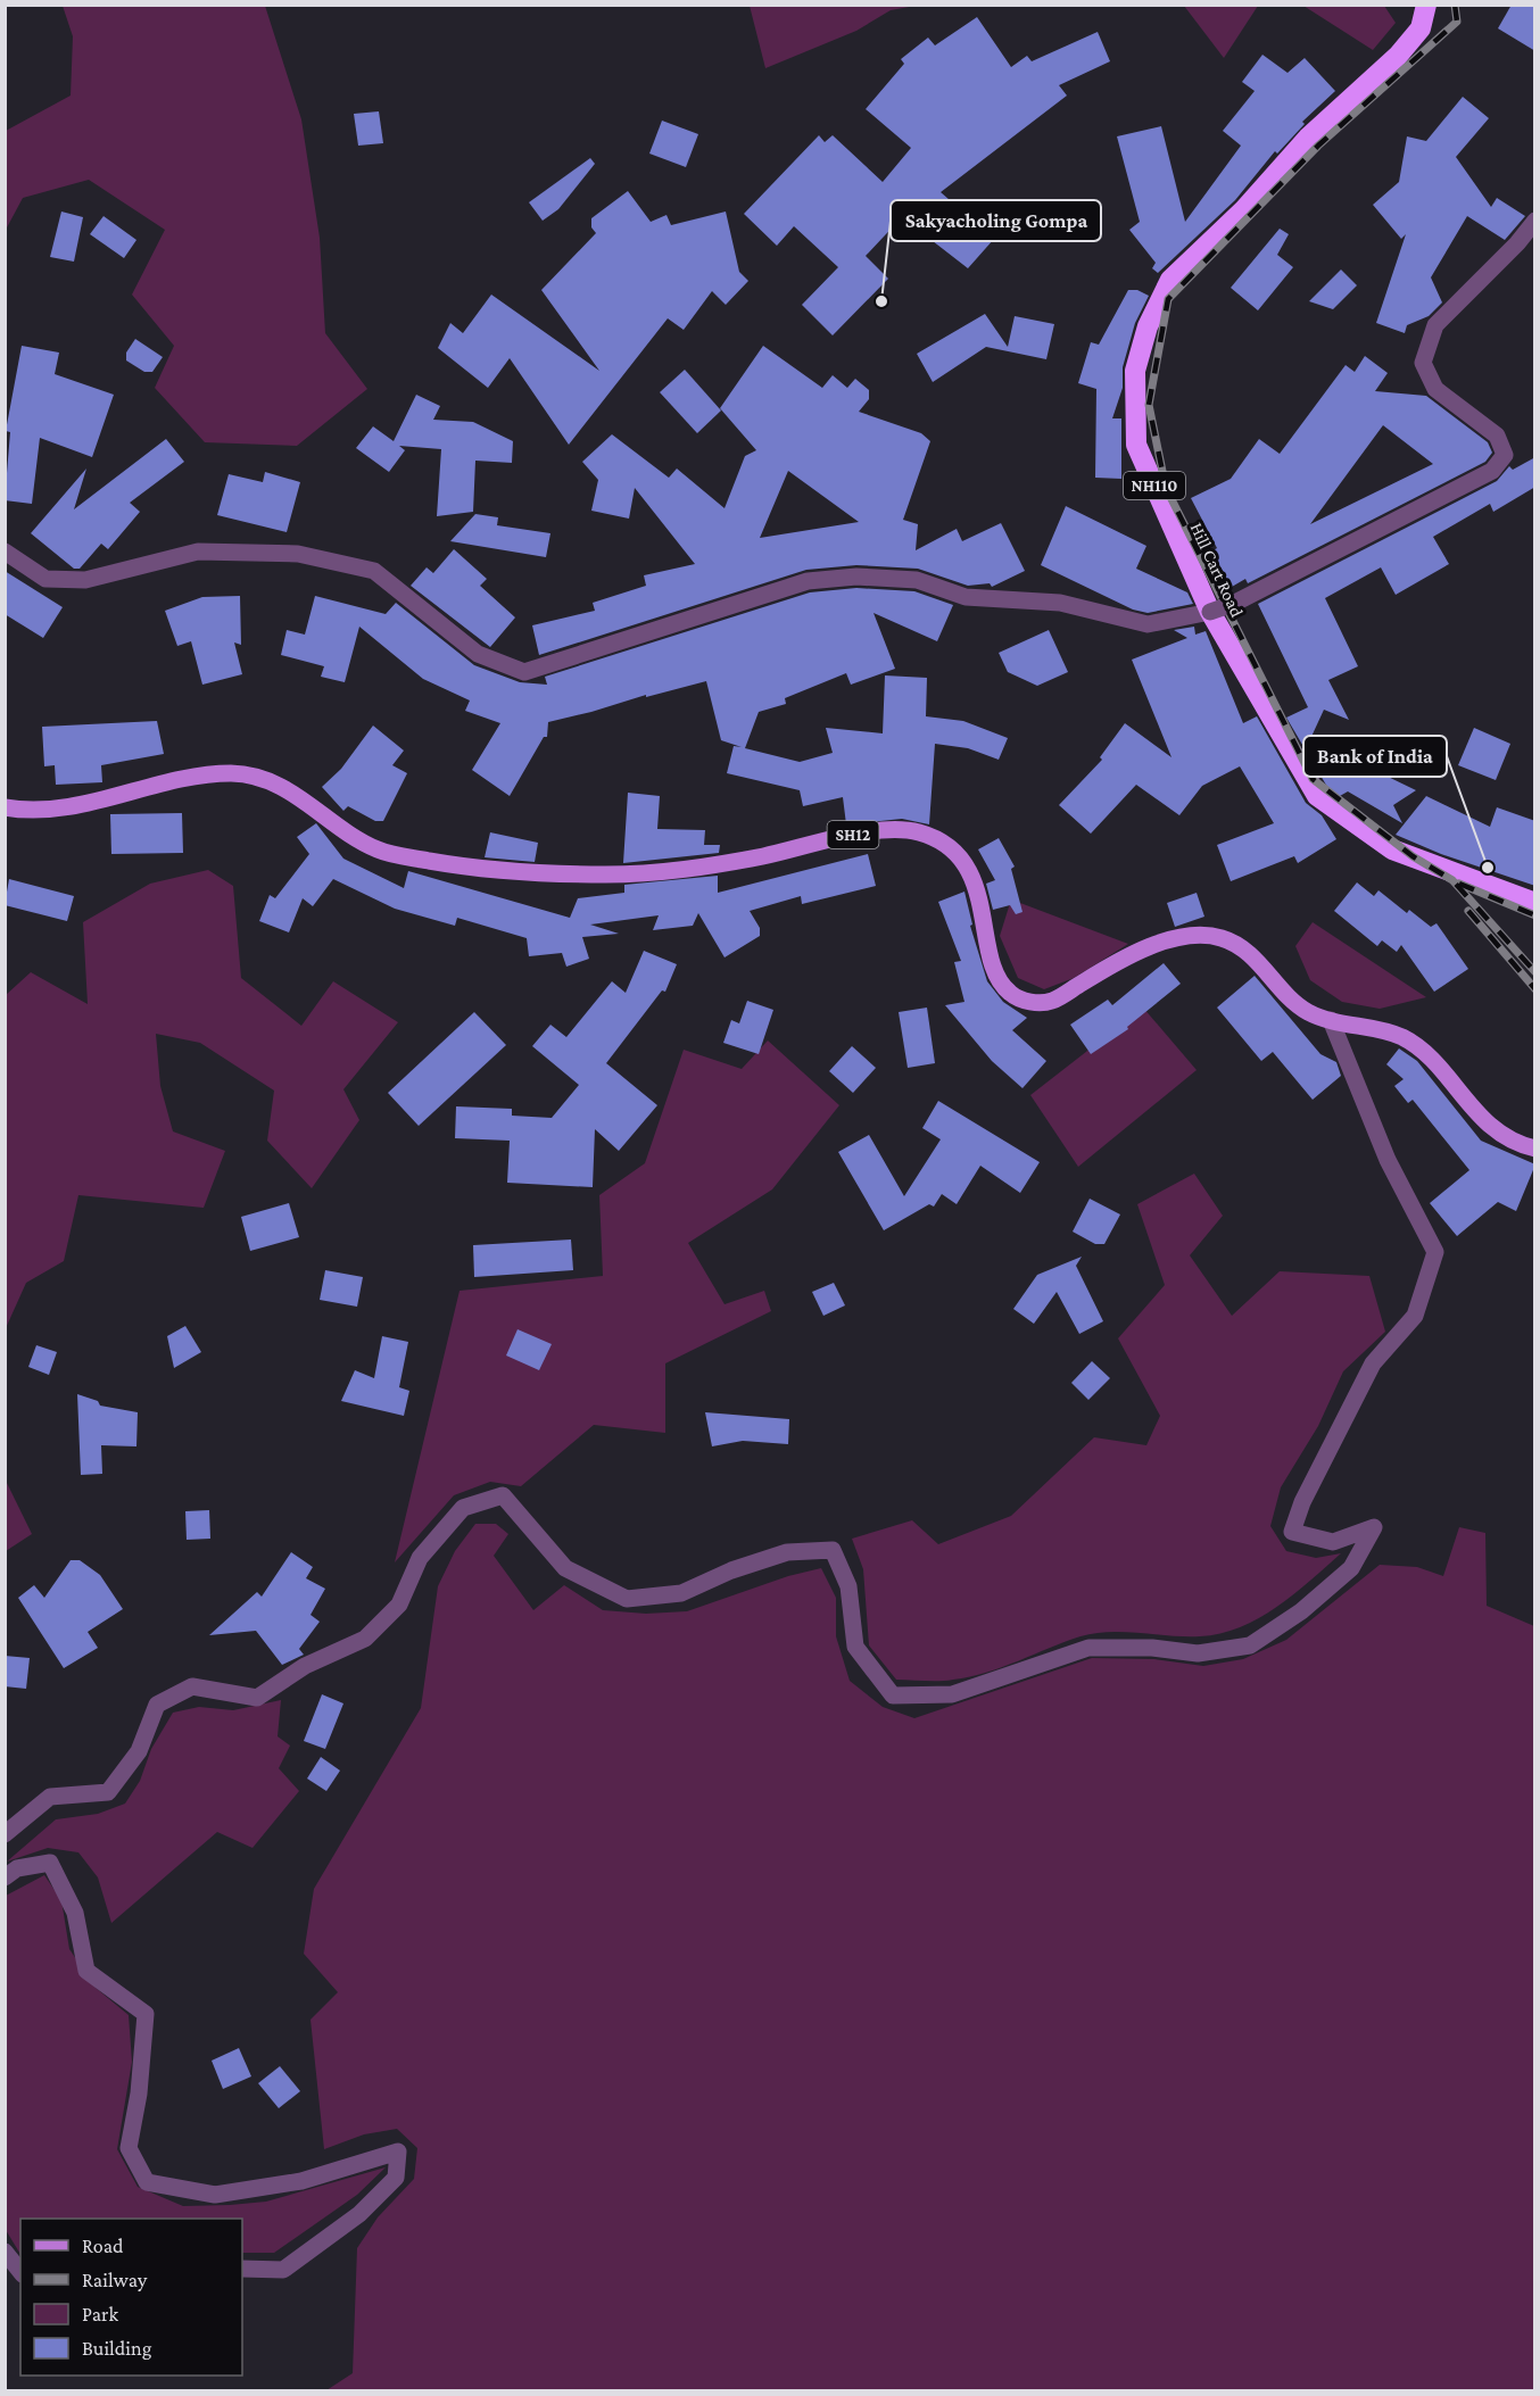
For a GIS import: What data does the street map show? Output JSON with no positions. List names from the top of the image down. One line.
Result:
{"streets":{"highway":["NH110","Hill Cart Road"],"main road":["SH12"]},"places":["Sakyacholing Gompa","Bank of India"],"legend":["Road","Railway","Park","Building"]}
